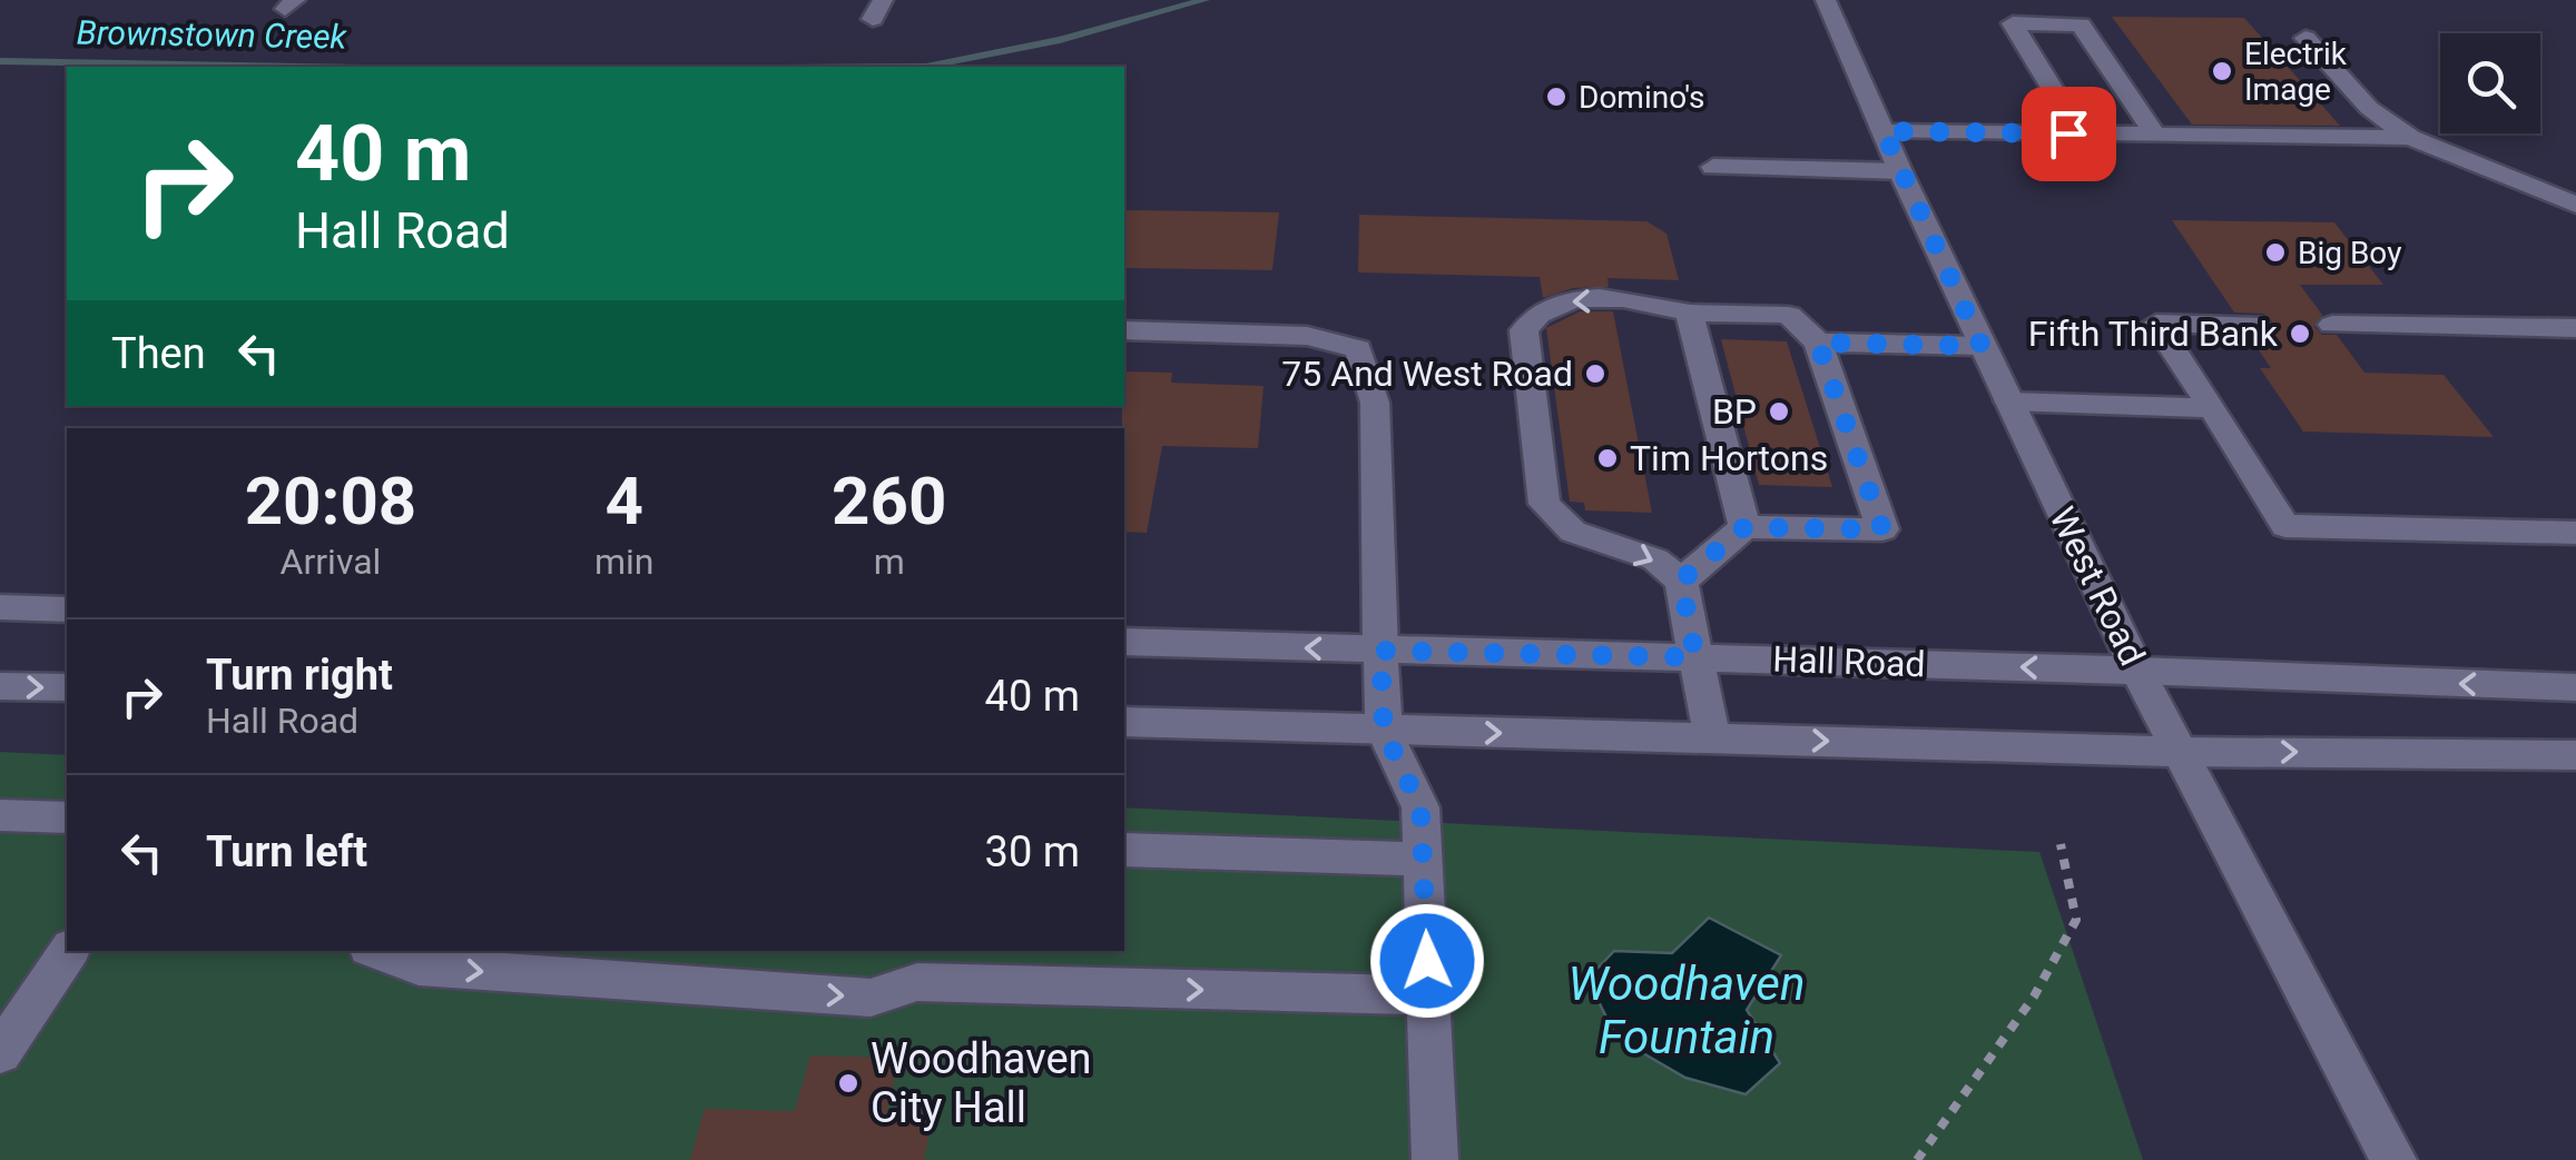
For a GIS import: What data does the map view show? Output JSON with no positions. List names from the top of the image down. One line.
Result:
{"streets":{"street":["West Road","Hall Road"]},"crossings":[["West Road","Hall Road"]],"water":["Brownstown Creek","Woodhaven Fountain"],"places":["Electrik Image","Domino's","Big Boy","Fifth Third Bank","75 And West Road","BP","Tim Hortons","Woodhaven City Hall"],"page":{"turn":["40 m","Hall Road"],"then":"Then","eta":["20:08","Arrival","4","min","260","m"],"list":[{"name":"Turn right","note":"Hall Road","value":"40 m"},{"name":"Turn left","value":"30 m"}]}}
